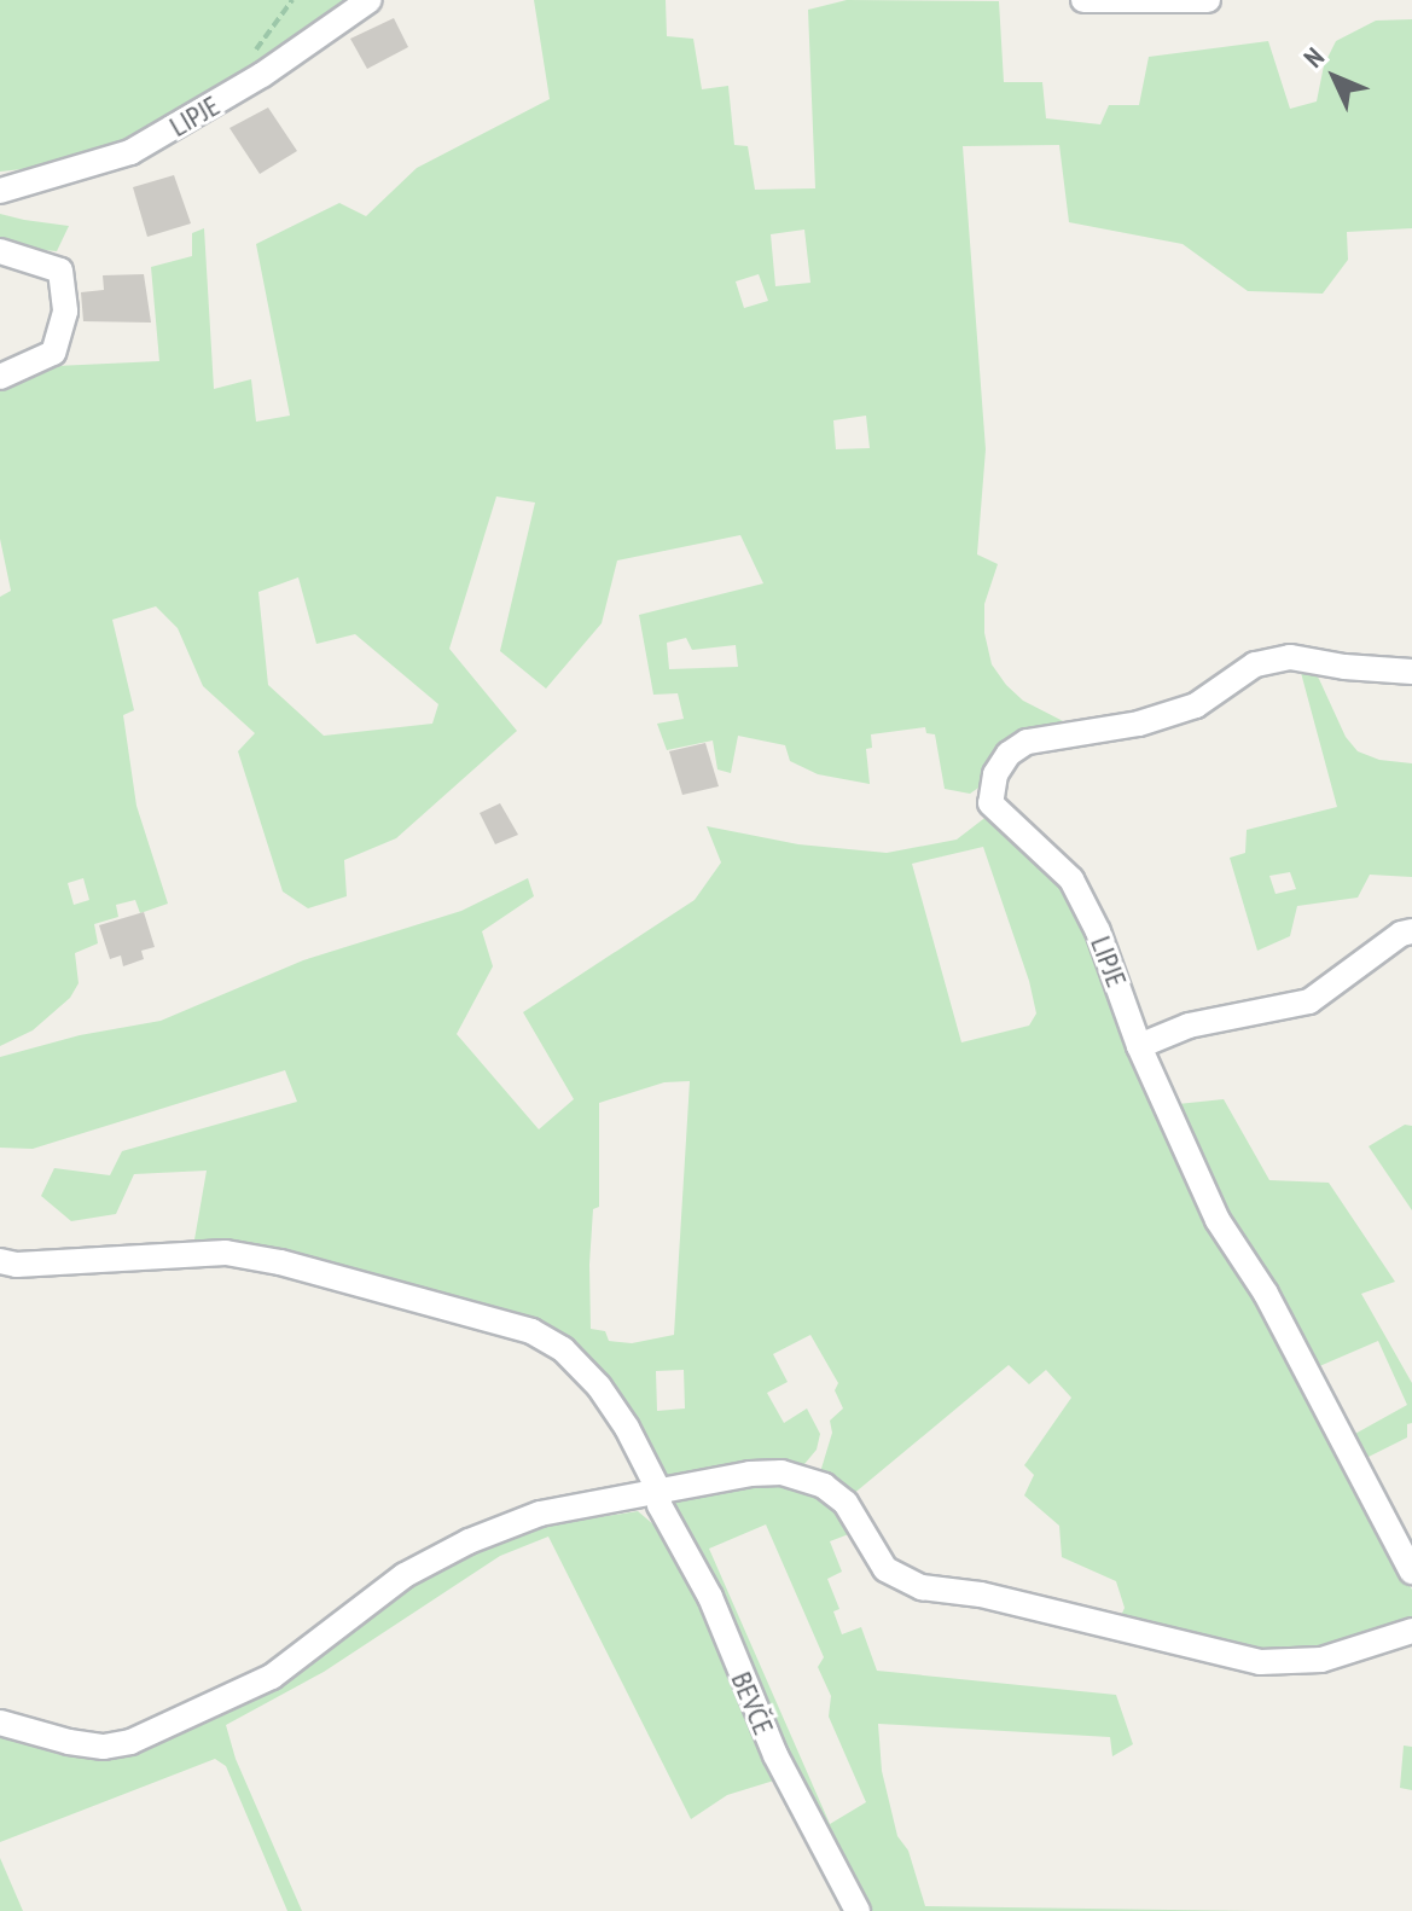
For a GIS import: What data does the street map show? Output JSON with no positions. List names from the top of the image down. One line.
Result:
{"streets":{"street":["LIPJE","BEVČE"]},"north":"top left"}
